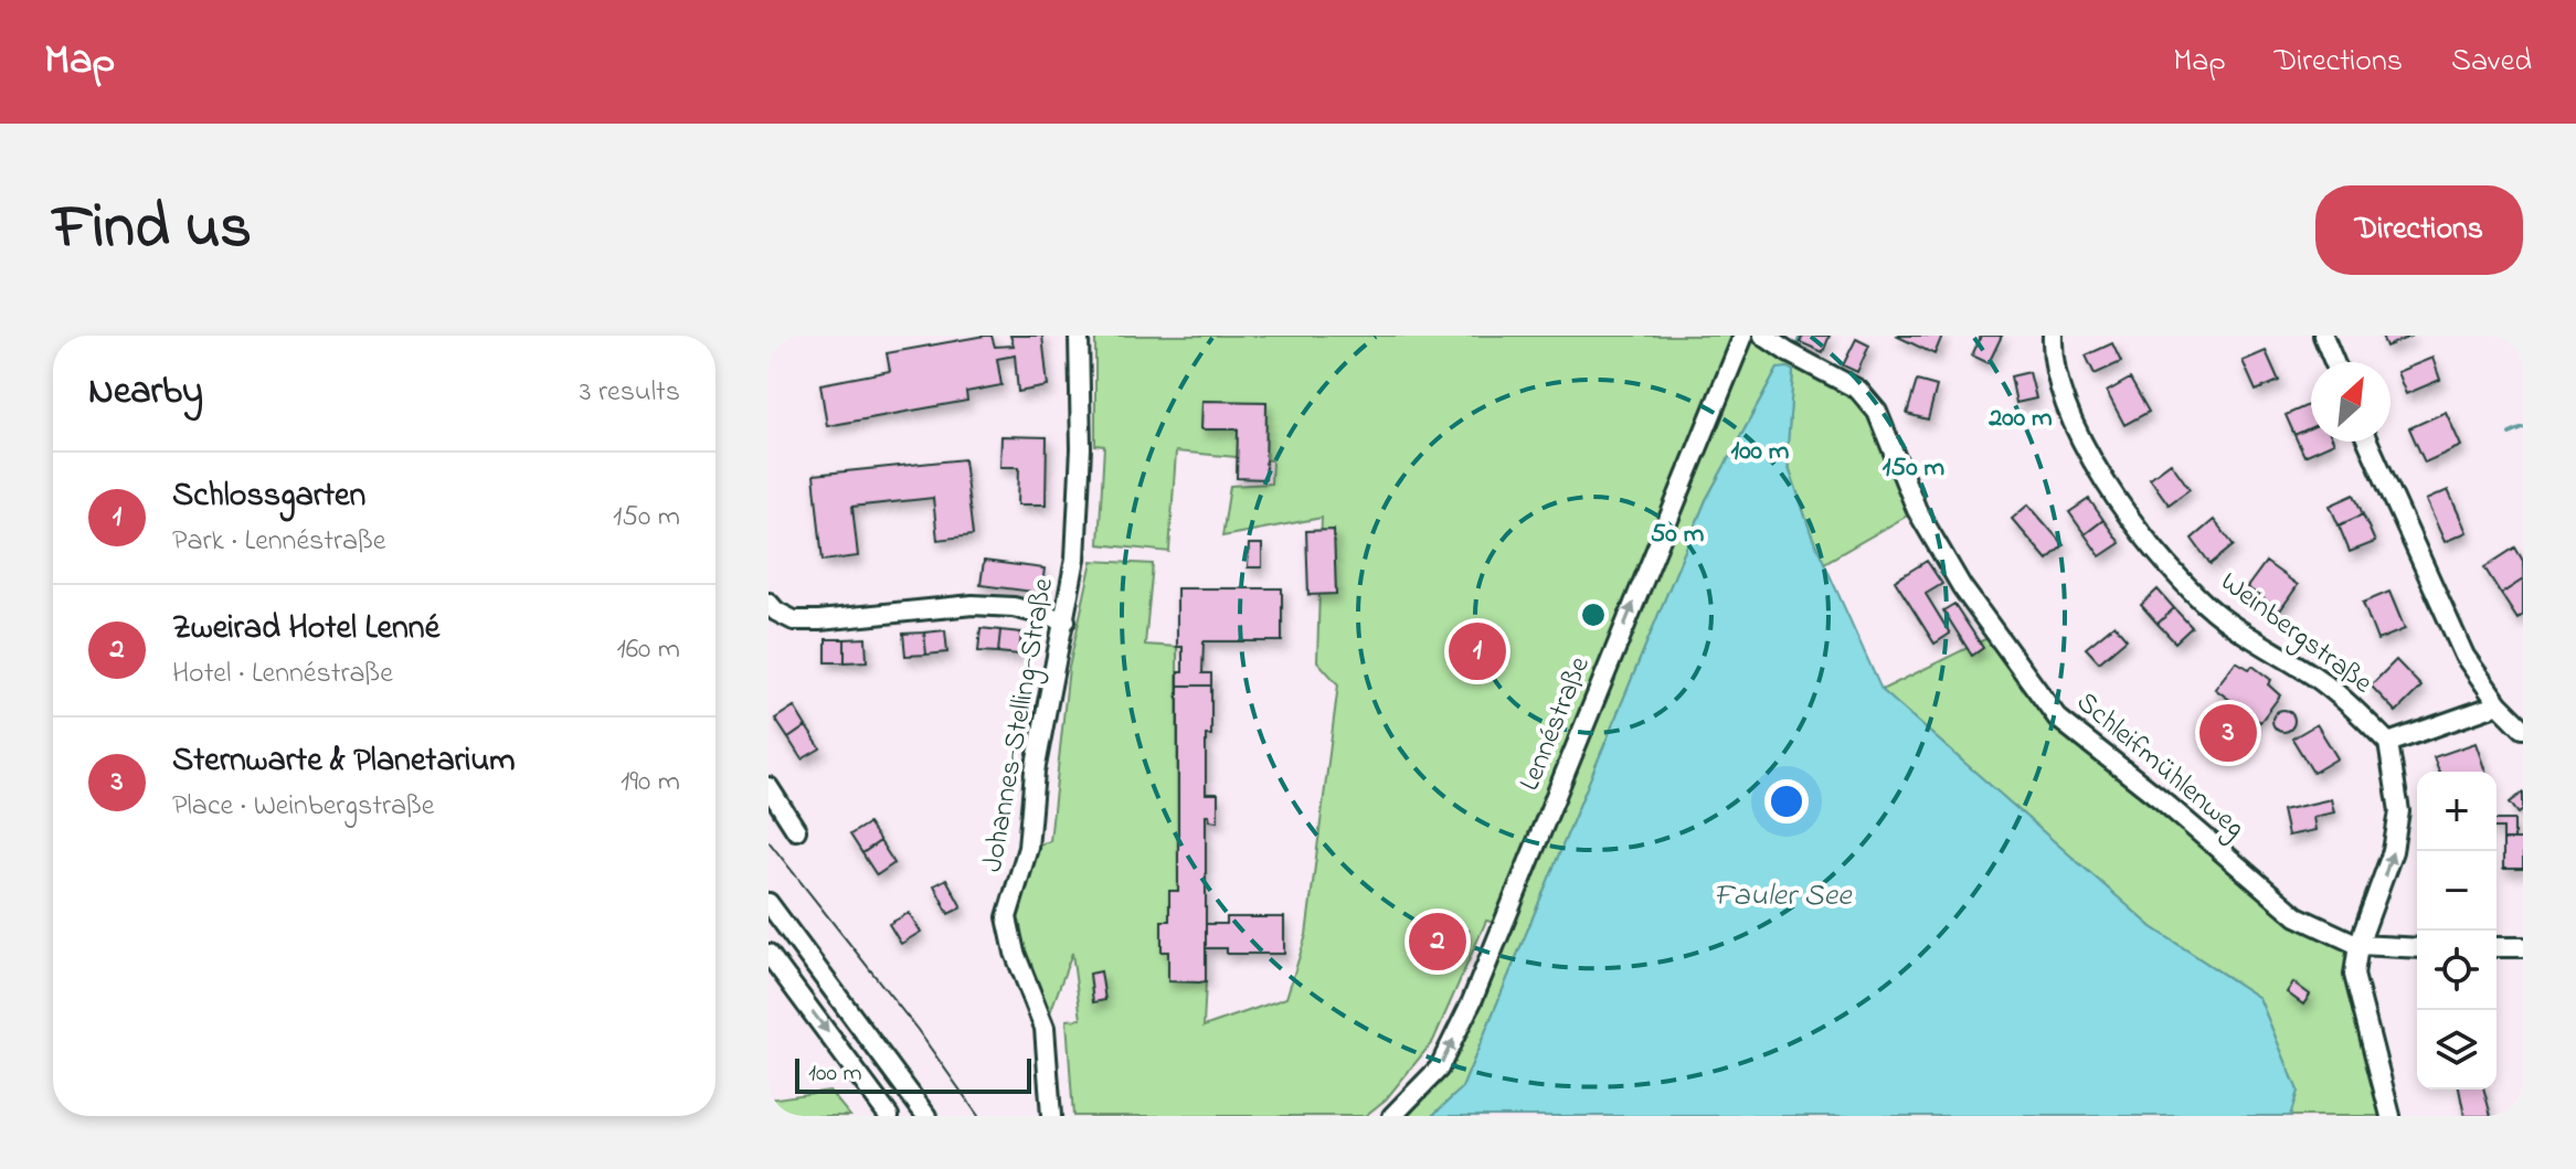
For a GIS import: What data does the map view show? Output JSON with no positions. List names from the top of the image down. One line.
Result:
{"streets":{"street":["Weinbergstraße","Lennéstraße","Johannes-Stelling-Straße","Schleifmühlenweg"]},"one_way":["Lennéstraße"],"water":["Fauler See"],"scale_bar":"100 m","north":"top right","page":{"header":"Map","nav":["Map","Directions","Saved"],"title":"Find us","buttons":"Directions","heading":["Nearby","3 results"],"list":[{"mark":"1","name":"Schlossgarten","note":"Park · Lennéstraße","value":"150 m"},{"mark":"2","name":"Zweirad Hotel Lenné","note":"Hotel · Lennéstraße","value":"160 m"},{"mark":"3","name":"Sternwarte & Planetarium","note":"Place · Weinbergstraße","value":"190 m"}],"pins":["1","3","2"],"map_buttons":["+","−"],"scale":"100 m"},"rings":["200 m","100 m","150 m","50 m"]}
